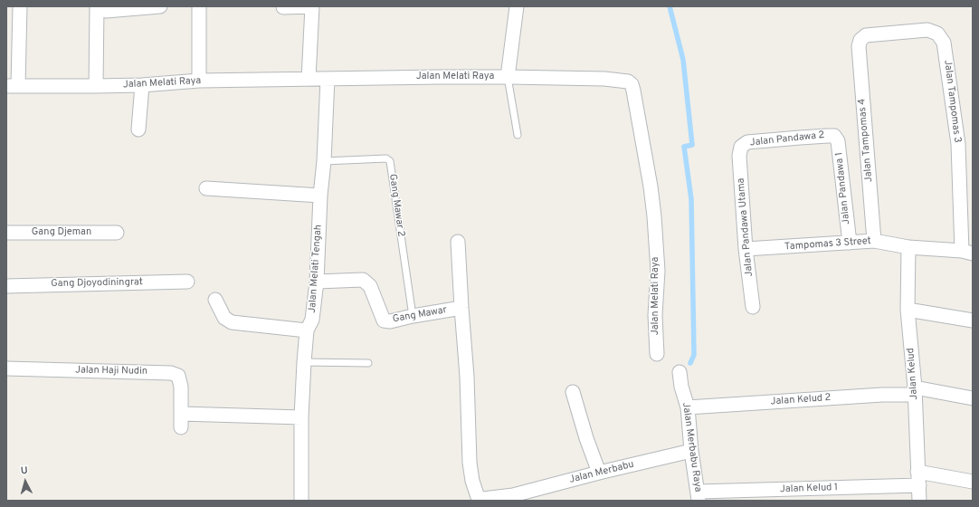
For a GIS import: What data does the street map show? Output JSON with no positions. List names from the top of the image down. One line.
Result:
{"streets":{"street":["Jalan Melati Raya","Jalan Tampomas 3","Jalan Pandawa 2","Jalan Tampomas 4","Jalan Pandawa 1","Jalan Pandawa Utama","Gang Djeman","Tampomas 3 Street","Jalan Melati Tengah","Gang Djoyodiningrat","Gang Mawar","Jalan Haji Nudin","Jalan Kelud","Jalan Kelud 2","Jalan Merbabu Raya","Jalan Merbabu","Jalan Kelud 1"],"lane":["Gang Mawar 2"]},"crossings":[["Jalan Melati Raya","Jalan Melati Tengah"],["Jalan Tampomas 3","Jalan Tampomas 4"],["Jalan Tampomas 3","Tampomas 3 Street"],["Jalan Pandawa 2","Jalan Pandawa 1"],["Jalan Pandawa 2","Jalan Pandawa Utama"],["Jalan Tampomas 4","Tampomas 3 Street"],["Jalan Pandawa 1","Tampomas 3 Street"],["Gang Mawar 2","Jalan Melati Tengah"],["Gang Mawar 2","Gang Mawar"],["Jalan Pandawa Utama","Tampomas 3 Street"],["Tampomas 3 Street","Jalan Kelud"],["Jalan Melati Tengah","Gang Mawar"],["Gang Mawar","Jalan Merbabu"],["Jalan Kelud","Jalan Kelud 2"],["Jalan Kelud","Jalan Kelud 1"],["Jalan Kelud 2","Jalan Merbabu Raya"],["Jalan Merbabu Raya","Jalan Merbabu"],["Jalan Merbabu Raya","Jalan Kelud 1"]],"north":"top"}
